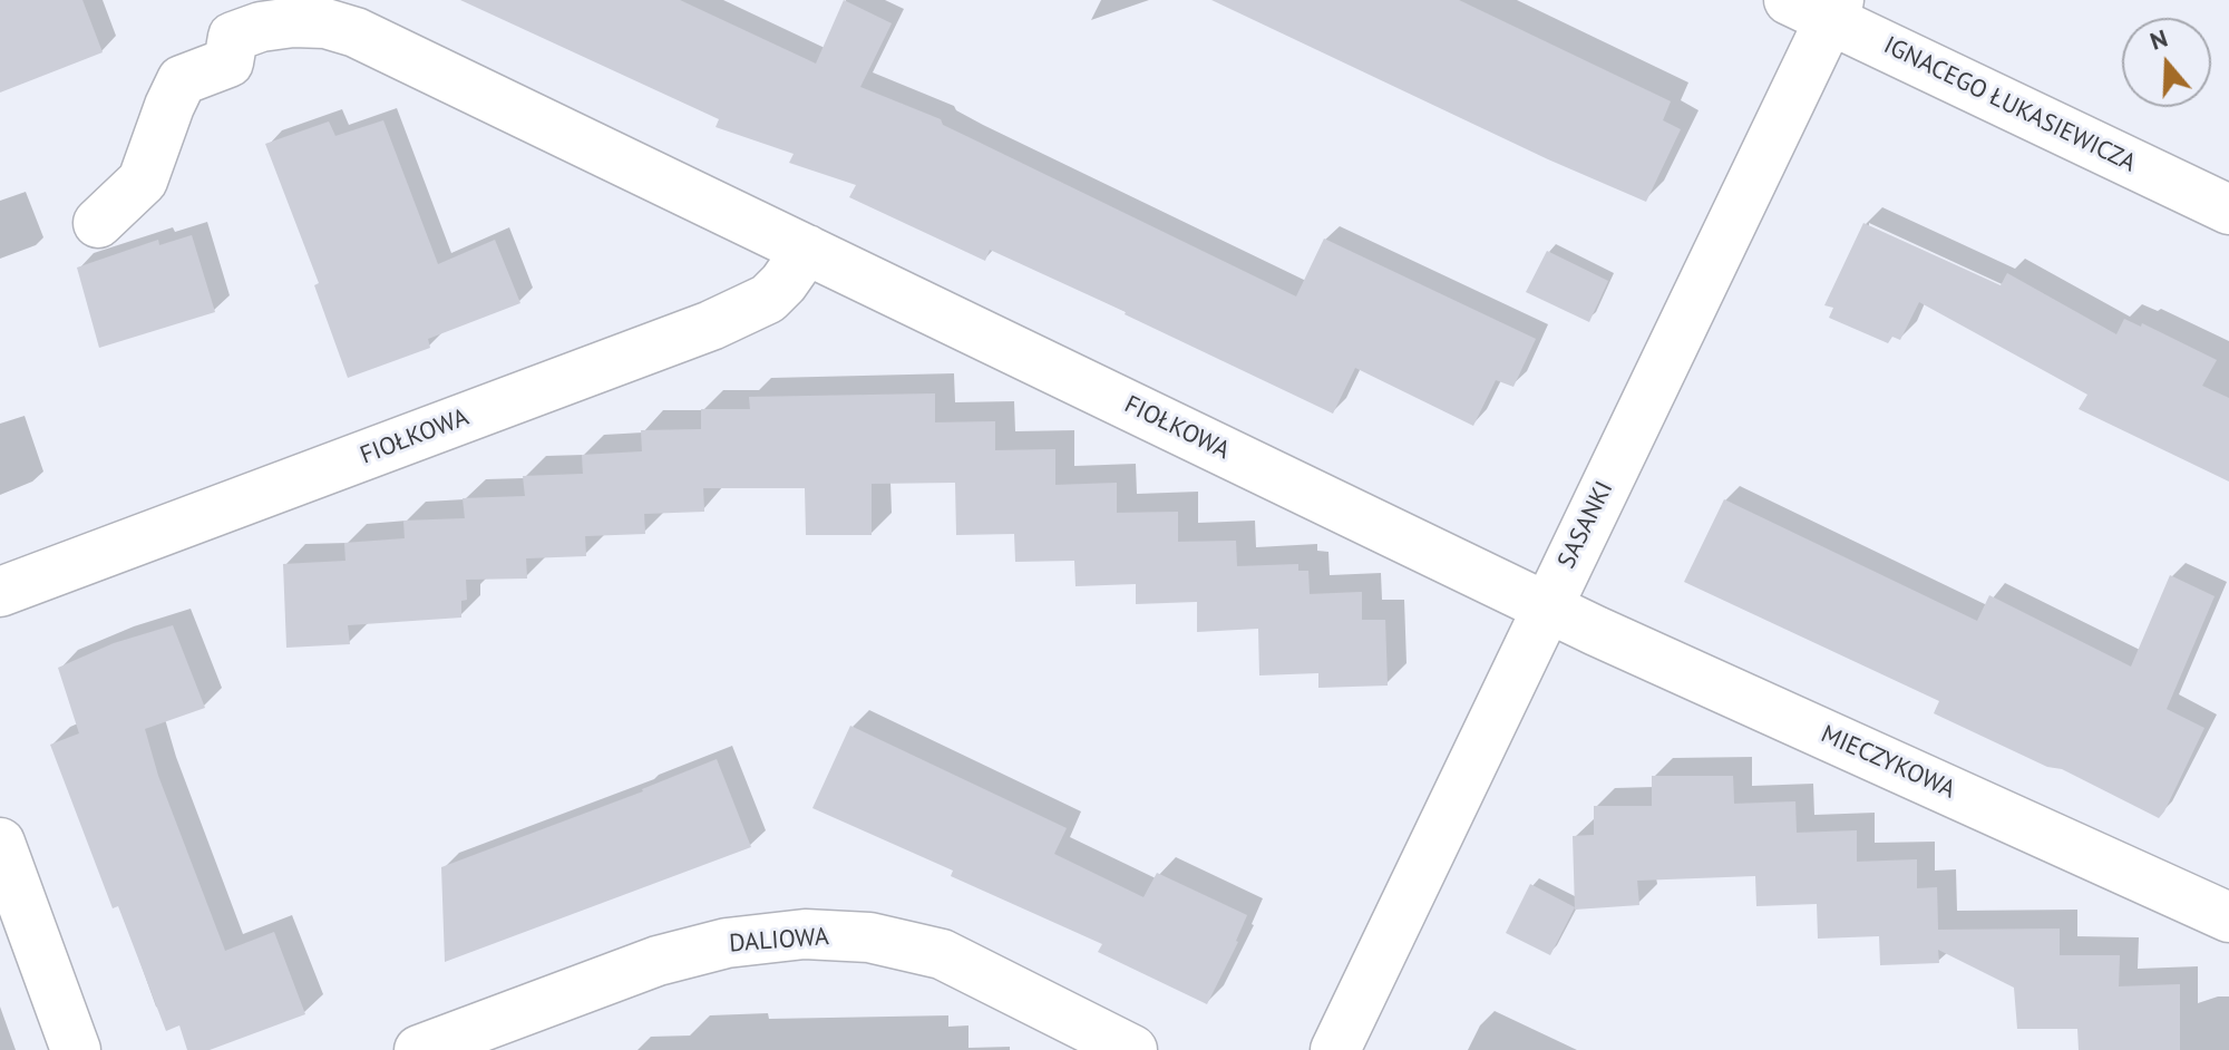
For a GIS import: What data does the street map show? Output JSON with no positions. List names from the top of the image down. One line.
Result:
{"streets":{"street":["IGNACEGO ŁUKASIEWICZA","FIOŁKOWA","SASANKI","MIECZYKOWA","DALIOWA"]},"crossings":[["IGNACEGO ŁUKASIEWICZA","SASANKI"],["FIOŁKOWA","SASANKI"],["FIOŁKOWA","MIECZYKOWA"],["SASANKI","MIECZYKOWA"]],"north":"top"}
